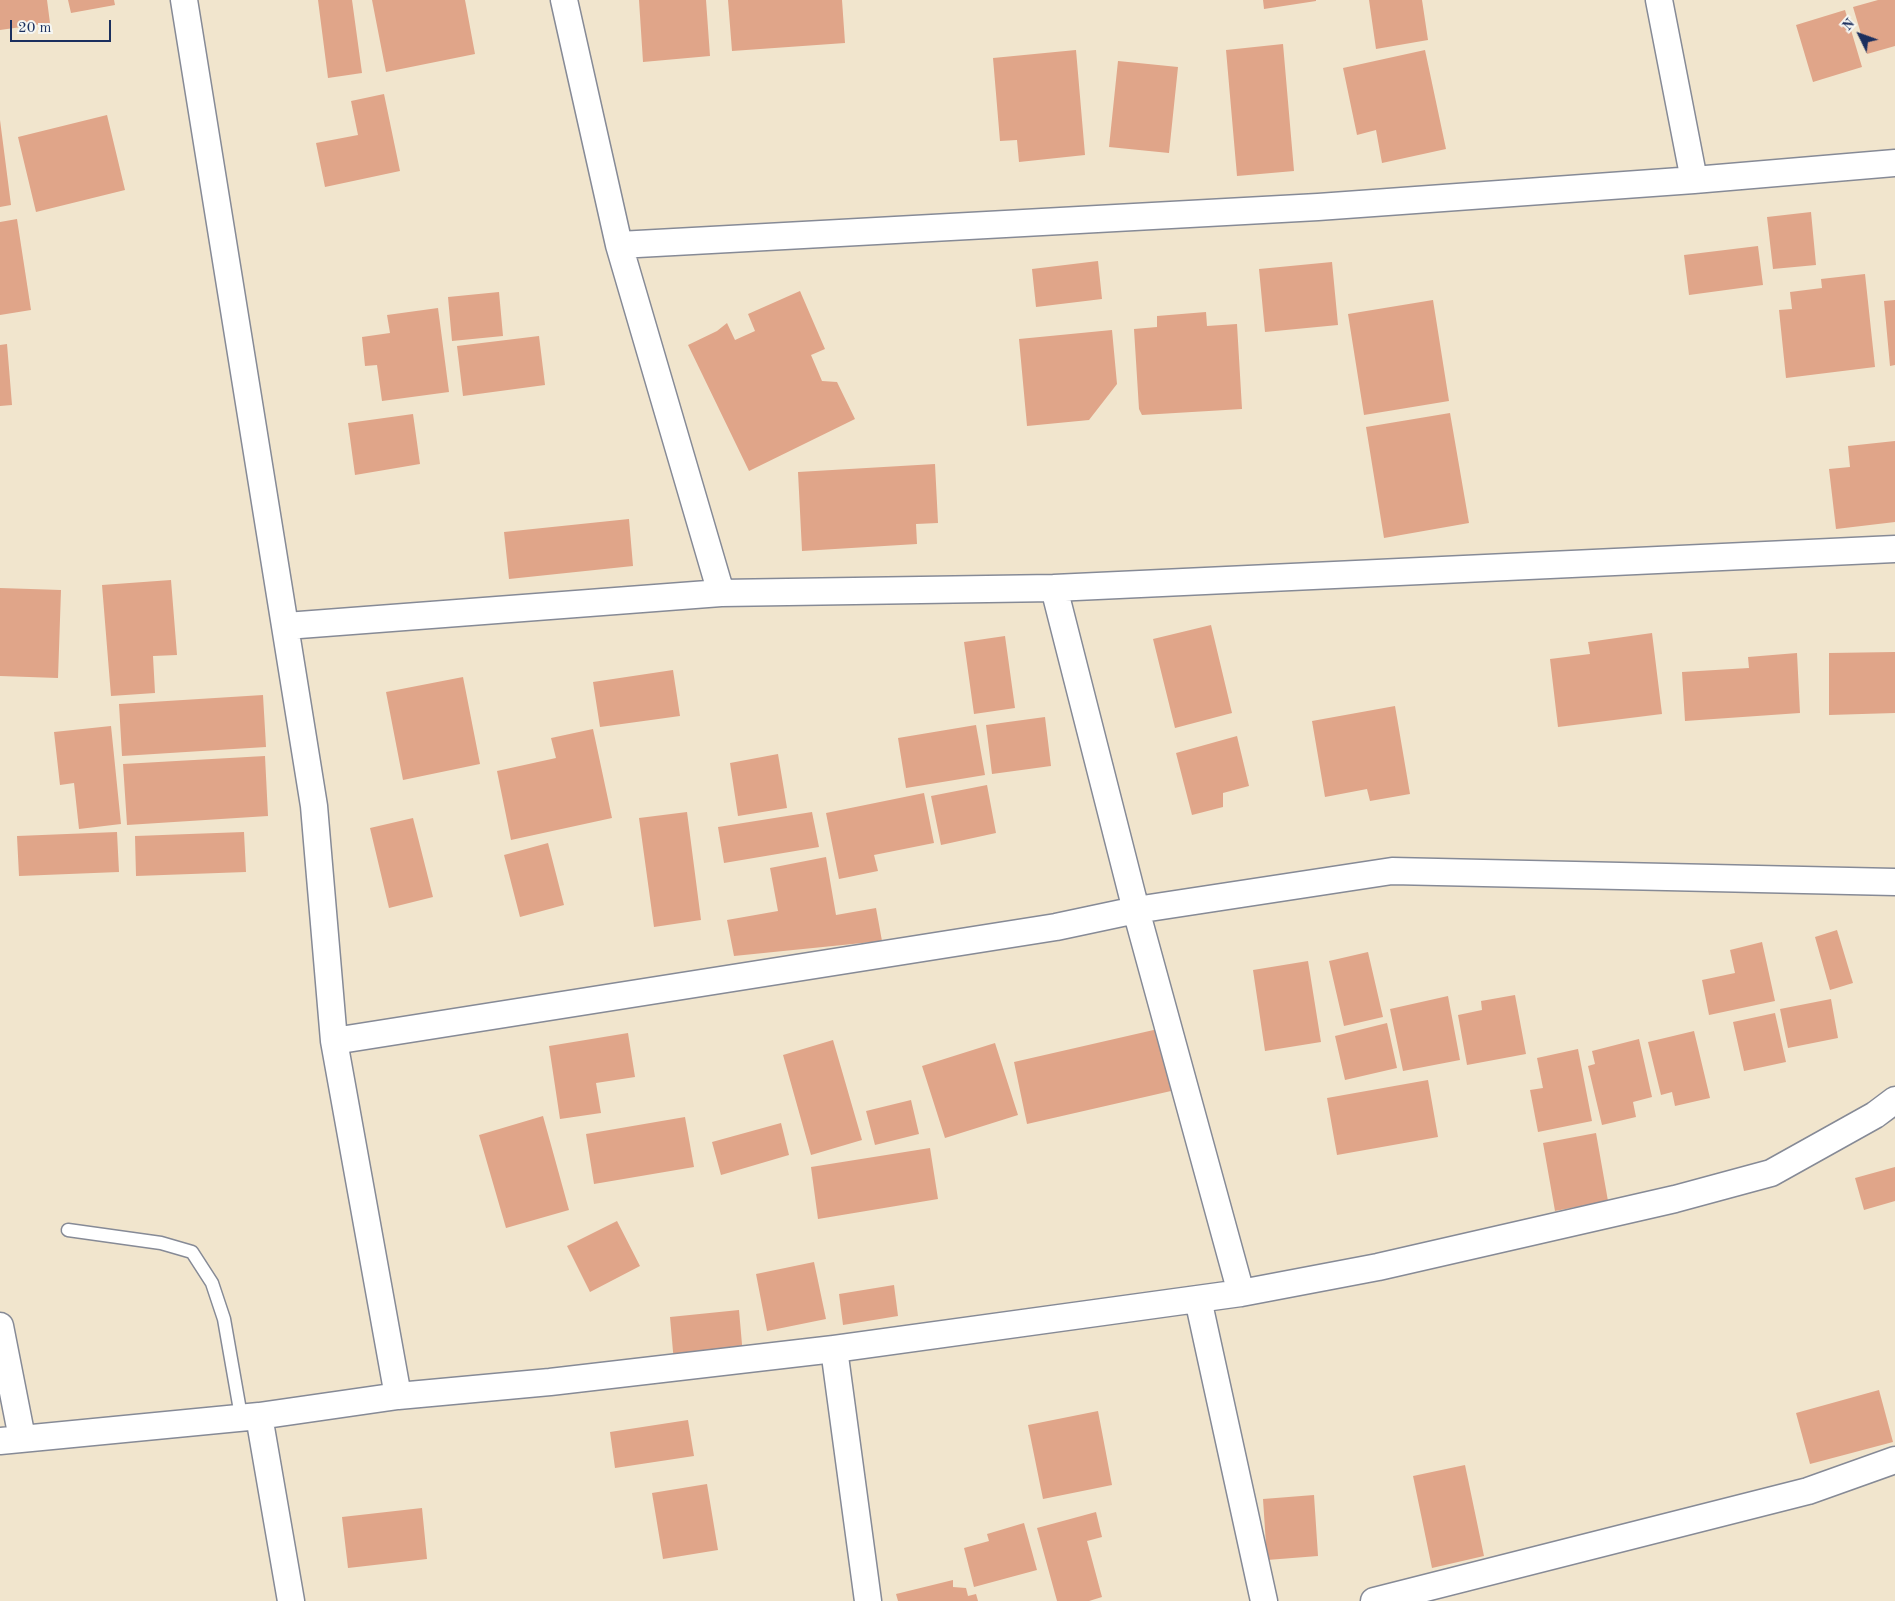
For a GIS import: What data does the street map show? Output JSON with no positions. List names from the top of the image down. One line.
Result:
{"scale_bar":"20 m","north":"top left"}
